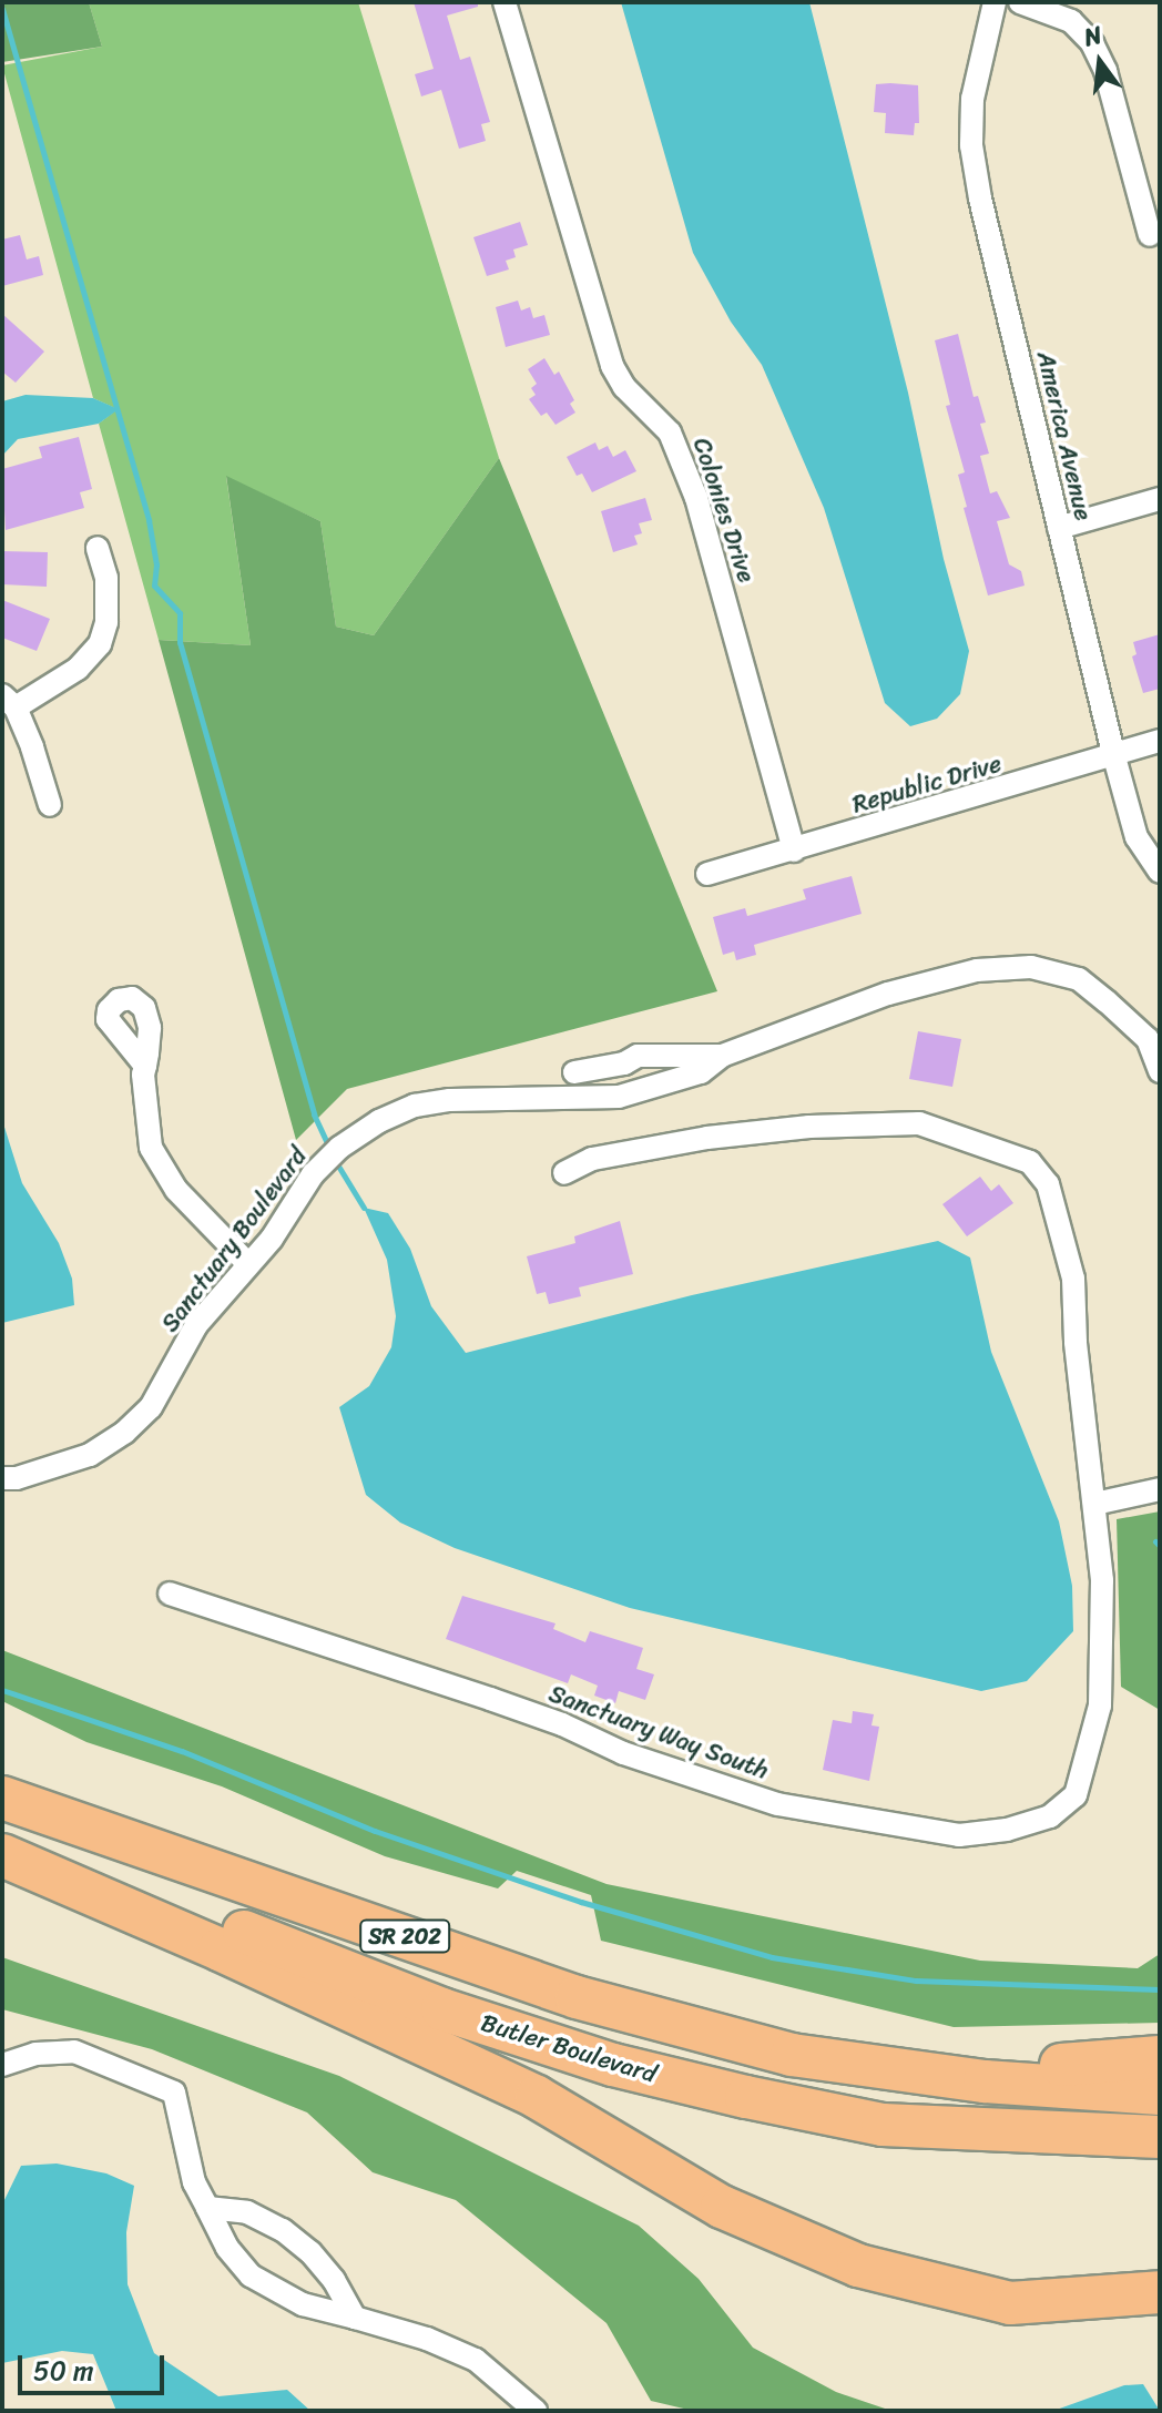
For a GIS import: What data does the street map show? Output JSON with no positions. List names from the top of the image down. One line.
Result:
{"streets":{"highway":["SR 202","Butler Boulevard"],"street":["America Avenue","Colonies Drive","Republic Drive","Sanctuary Boulevard","Sanctuary Way South"]},"crossings":[["America Avenue","Republic Drive"],["Colonies Drive","Republic Drive"]],"scale_bar":"50 m","north":"top"}
